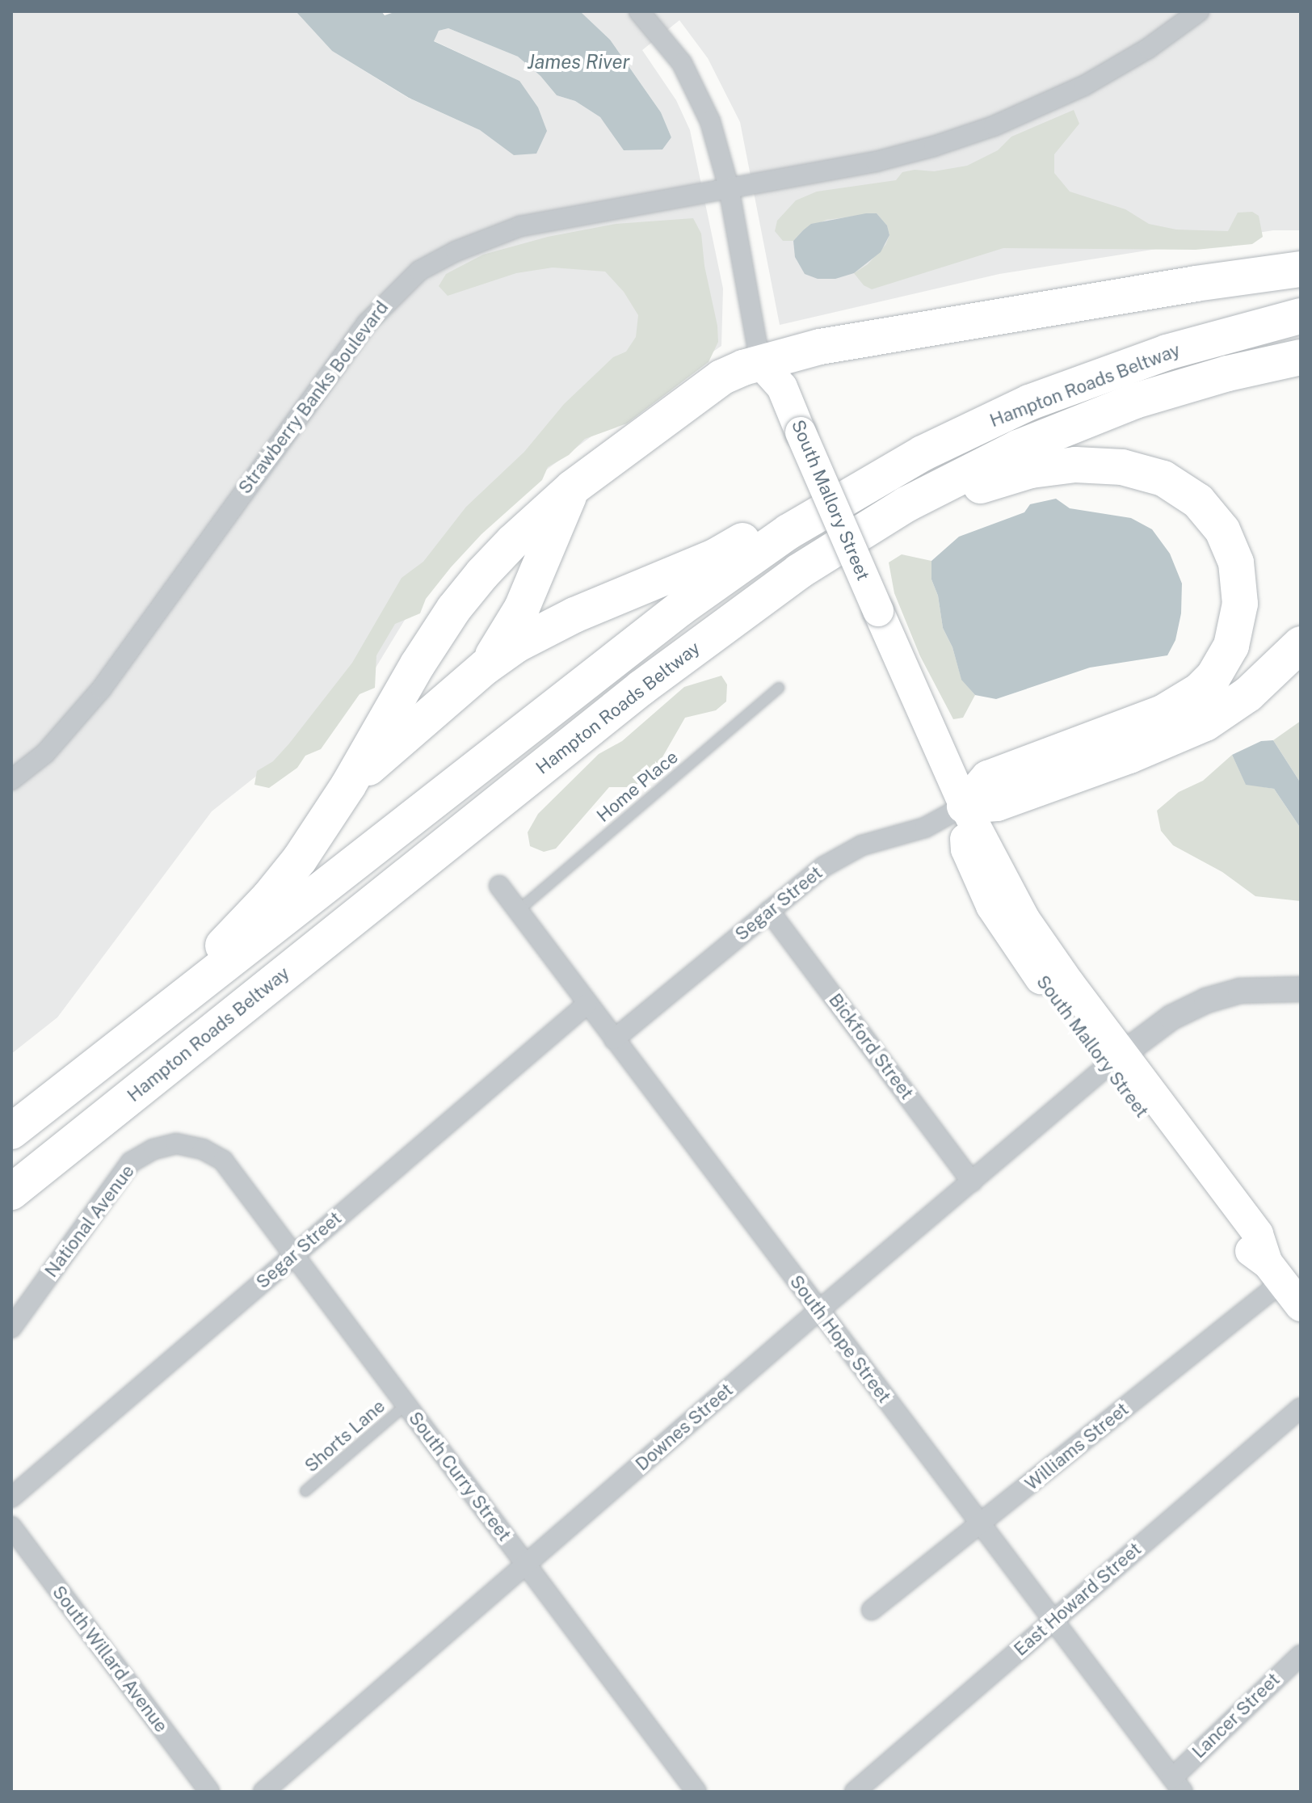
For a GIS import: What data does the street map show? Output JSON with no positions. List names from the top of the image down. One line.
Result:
{"streets":{"highway":["Hampton Roads Beltway"],"main road":["South Mallory Street"],"street":["Strawberry Banks Boulevard","Segar Street","Bickford Street","National Avenue","South Hope Street","Downes Street","Williams Street","South Curry Street","East Howard Street","South Willard Avenue","Lancer Street"],"lane":["Home Place","Shorts Lane"]},"crossings":[["South Mallory Street","Segar Street"],["South Mallory Street","Downes Street"],["South Mallory Street","Williams Street"],["Home Place","South Hope Street"],["Segar Street","Bickford Street"],["Segar Street","South Hope Street"],["Segar Street","South Curry Street"],["Bickford Street","Downes Street"],["National Avenue","South Curry Street"],["South Hope Street","Downes Street"],["South Hope Street","Williams Street"],["South Hope Street","East Howard Street"],["South Hope Street","Lancer Street"],["Downes Street","South Curry Street"],["Shorts Lane","South Curry Street"]],"water":["James River"]}
